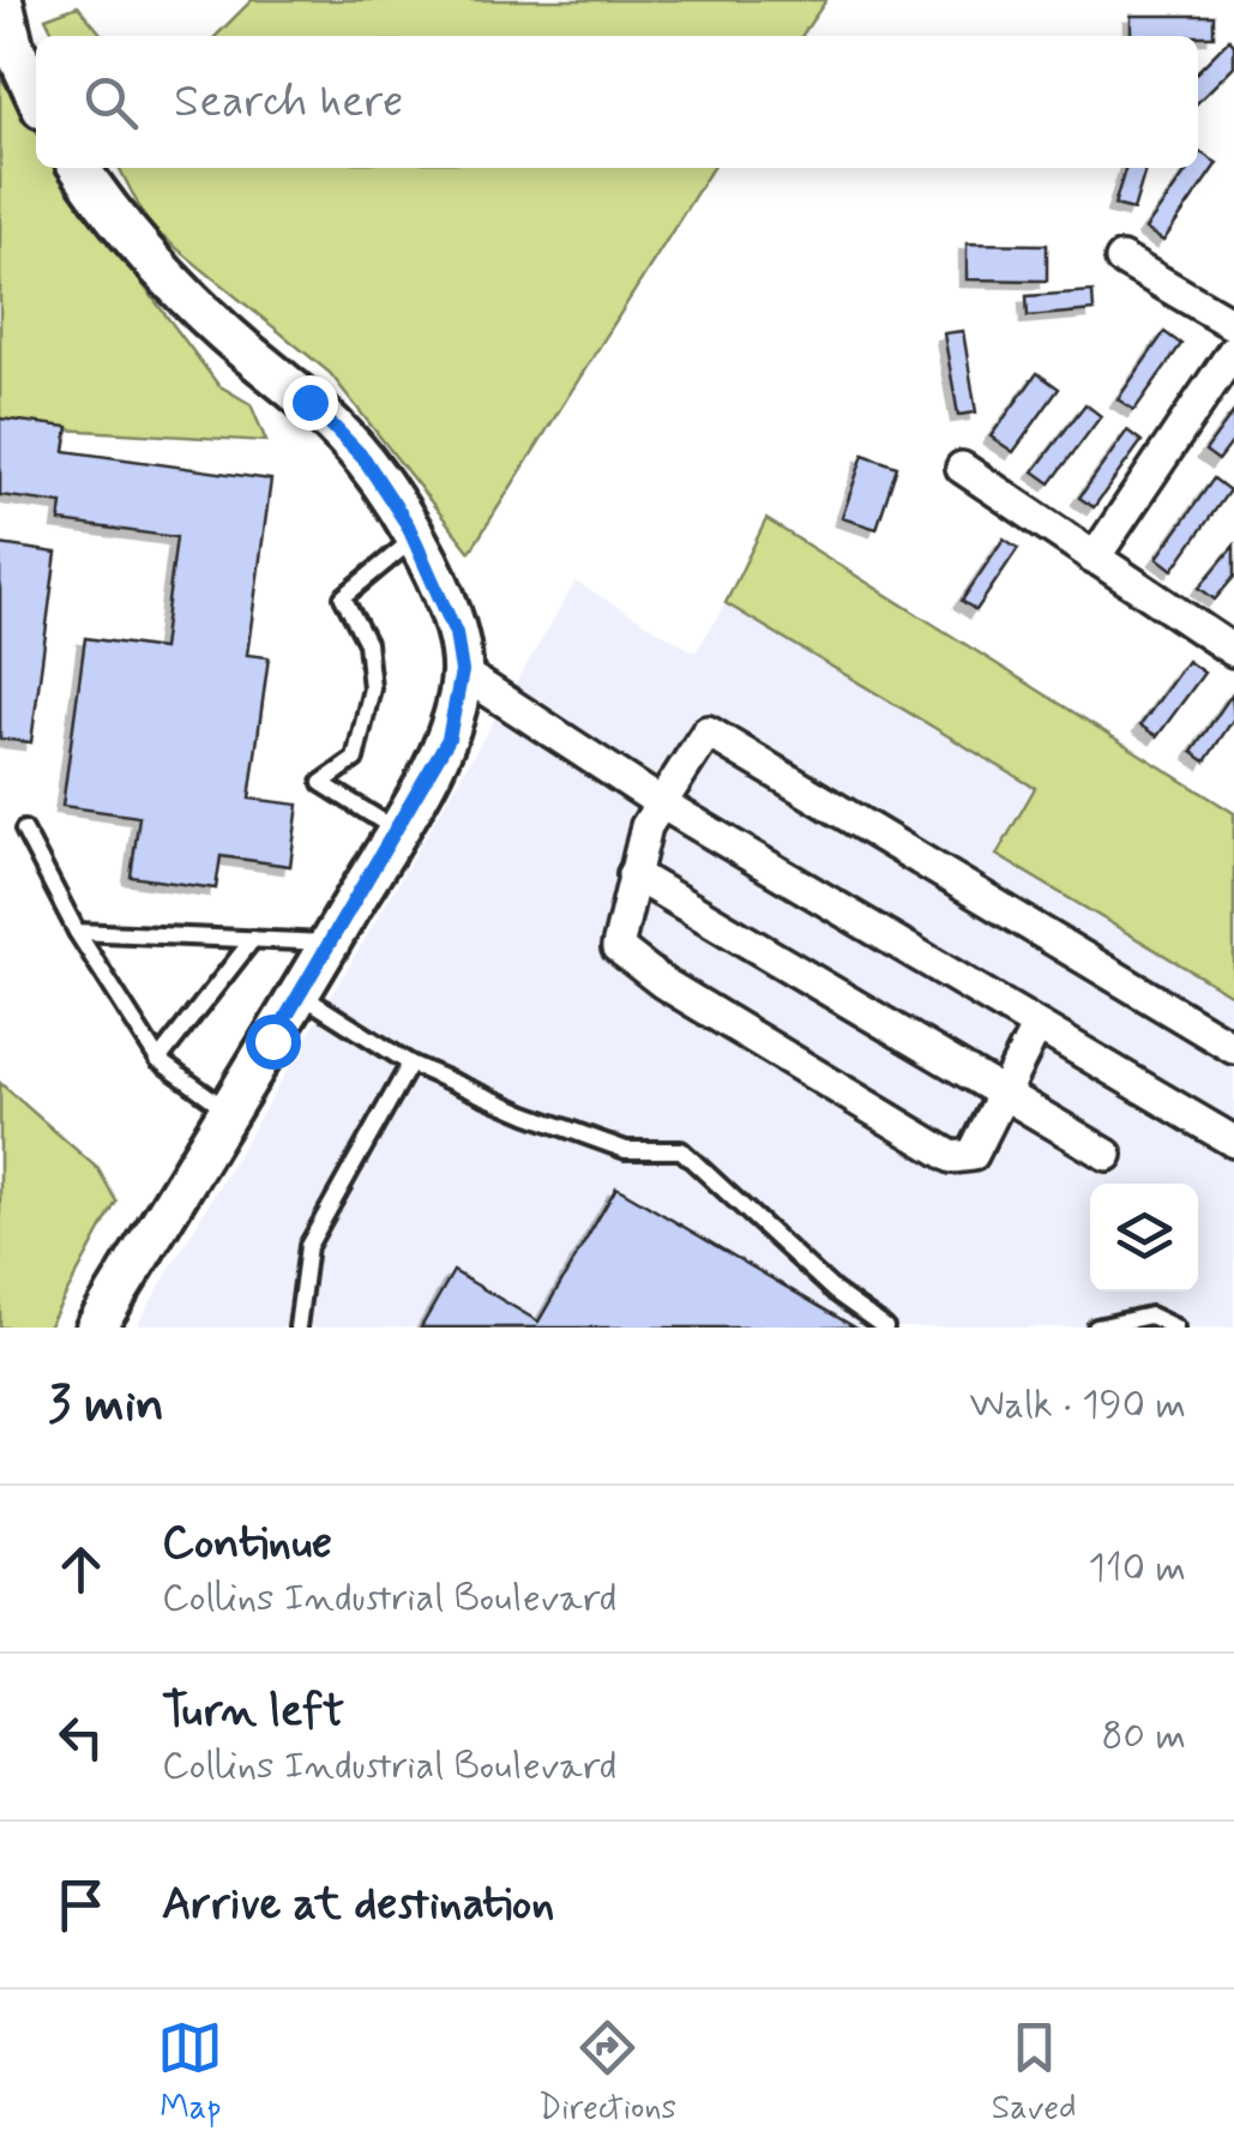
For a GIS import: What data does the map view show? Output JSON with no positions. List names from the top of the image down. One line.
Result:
{"page":{"search":"Search here","heading":["3 min","Walk · 190 m"],"list":[["Continue","Collins Industrial Boulevard","110 m"],["Turn left","Collins Industrial Boulevard","80 m"],"Arrive at destination"],"nav":["Map","Directions","Saved"]}}
